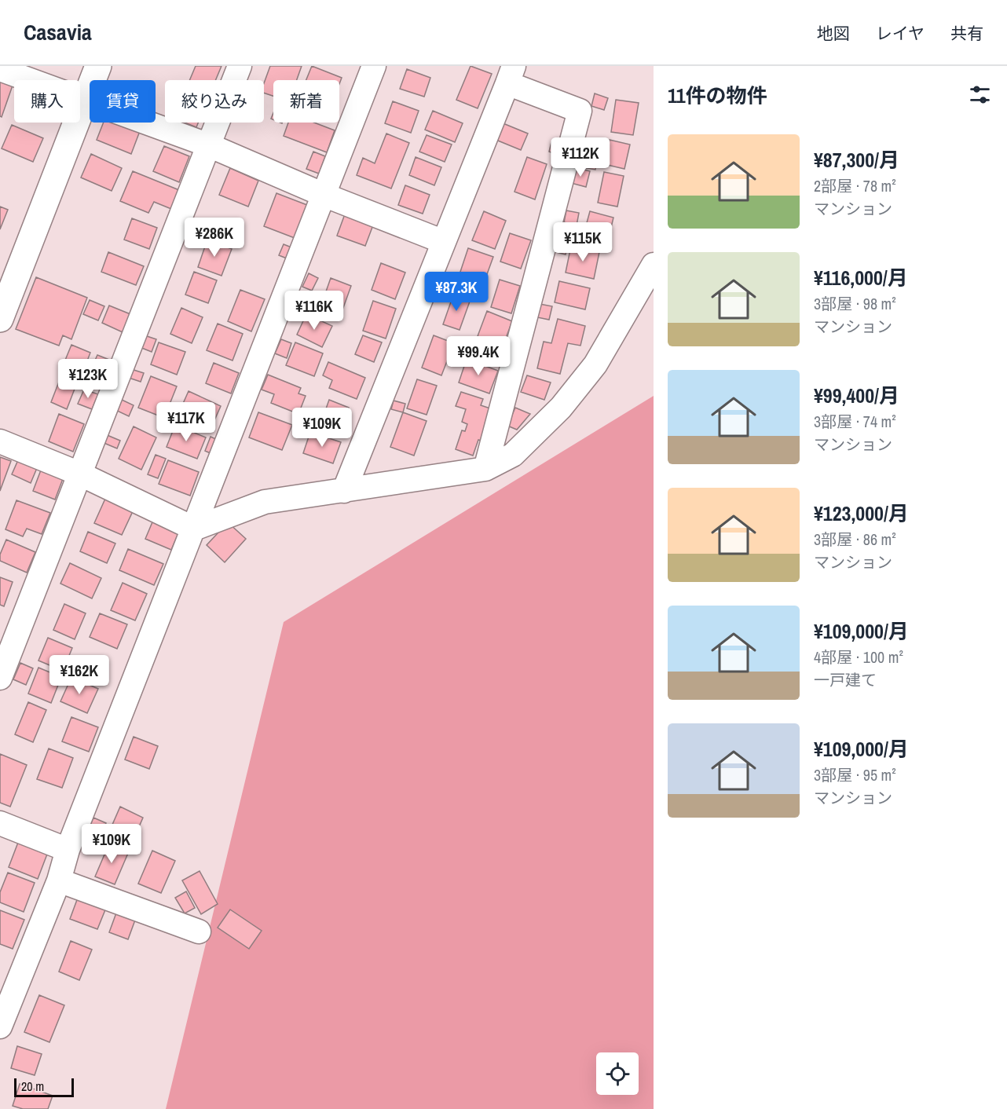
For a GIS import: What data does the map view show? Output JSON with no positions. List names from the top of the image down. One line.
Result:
{"scale_bar":"20 m","page":{"header":"Casavia","nav":["地図","レイヤ","共有"],"heading":"11件の物件","chip":["購入","賃貸","絞り込み","新着"],"list":[{"name":"¥87,300/月","note":"2部屋 · 78 m² · マンション"},{"name":"¥116,000/月","note":"3部屋 · 98 m² · マンション"},{"name":"¥99,400/月","note":"3部屋 · 74 m² · マンション"},{"name":"¥123,000/月","note":"3部屋 · 86 m² · マンション"},{"name":"¥109,000/月","note":"4部屋 · 100 m² · 一戸建て"},{"name":"¥109,000/月","note":"3部屋 · 95 m² · マンション"}],"price":["¥112K","¥286K","¥115K","¥87.3K","¥116K","¥99.4K","¥123K","¥117K","¥109K","¥162K","¥109K"],"scale":"20 m"}}
